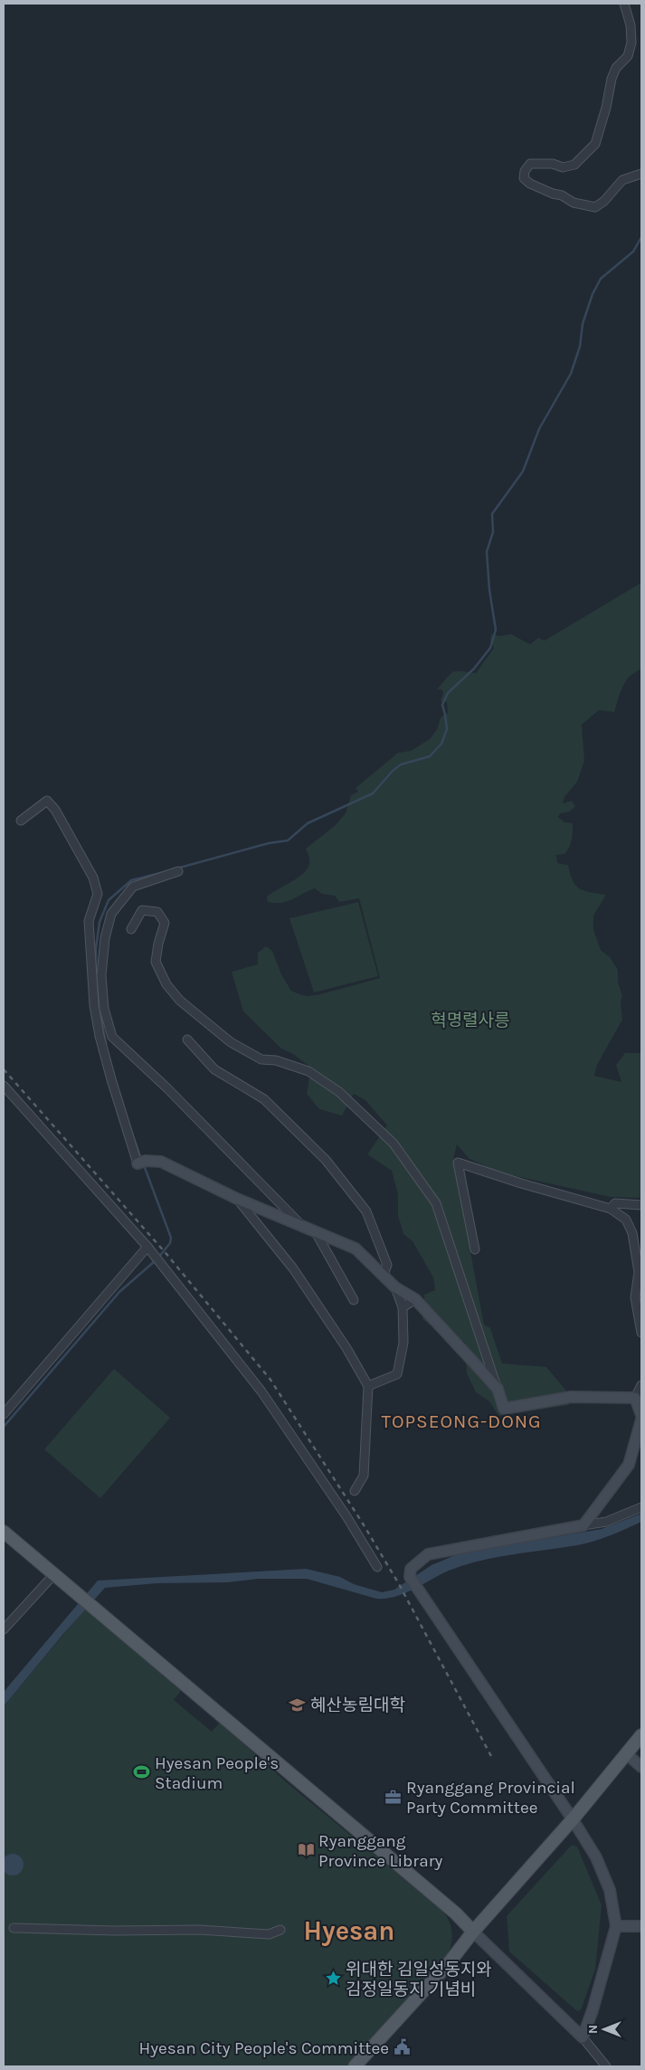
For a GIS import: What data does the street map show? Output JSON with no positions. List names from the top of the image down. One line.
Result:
{"districts":["TOPSEONG-DONG","Hyesan"],"parks":["혁명렬사릉"],"places":{"school or university":["혜산농림대학"],"sports":["Hyesan People's Stadium"],"office":["Ryanggang Provincial Party Committee"],"library":["Ryanggang Province Library"],"place":["위대한 김일성동지와 김정일동지 기념비"],"public building":["Hyesan City People's Committee"]},"north":"left"}
